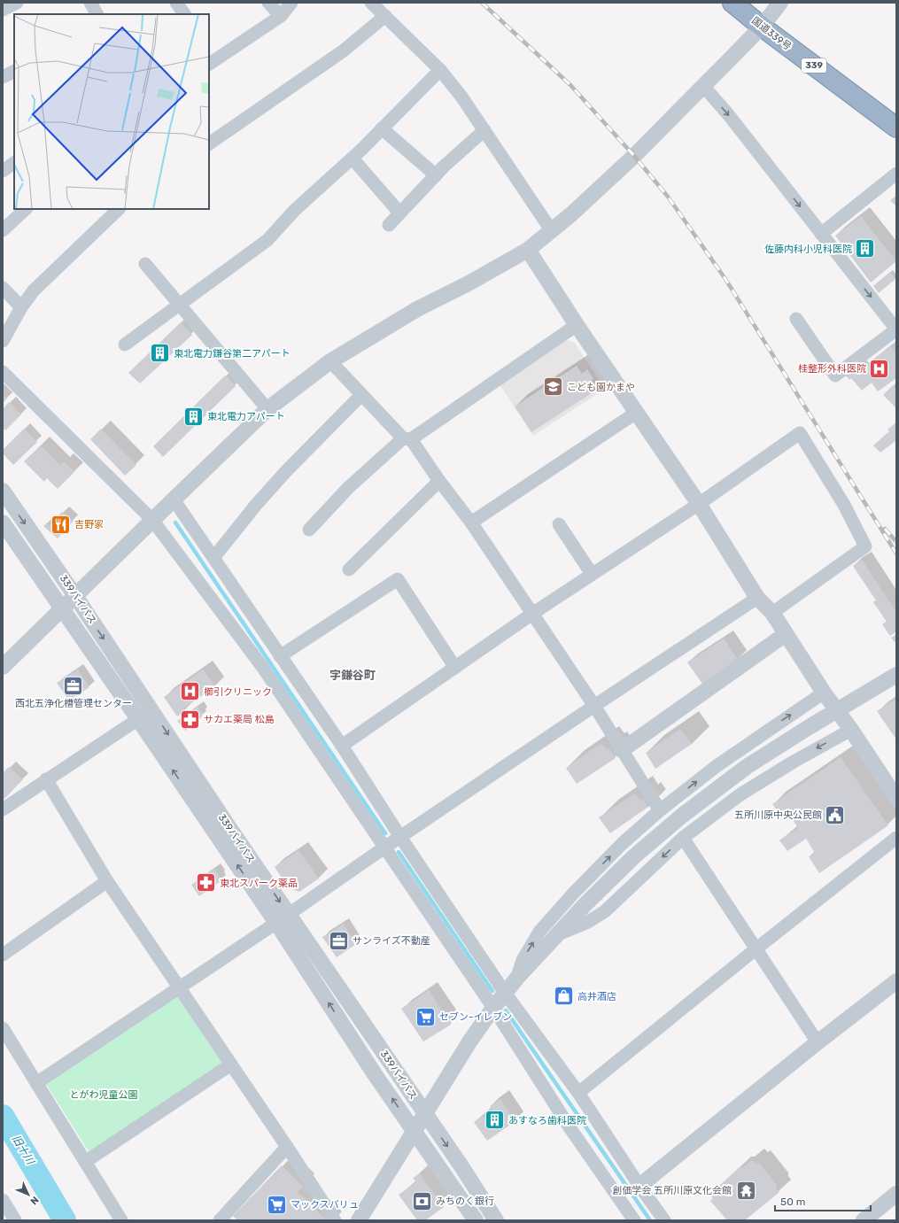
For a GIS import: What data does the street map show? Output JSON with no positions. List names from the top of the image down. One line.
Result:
{"streets":{"highway":["国道339号","339"],"street":["339バイパス"]},"districts":["字鎌谷町"],"water":["旧十川"],"parks":["とがわ児童公園"],"places":{"building":["佐藤内科小児科医院","東北電力鎌谷第二アパート","東北電力アパート","あすなろ歯科医院"],"hospital":["桂整形外科医院","櫛引クリニック"],"school or university":["こども園かまや"],"restaurant":["吉野家"],"office":["西北五浄化槽管理センター","サンライズ不動産"],"pharmacy":["サカエ薬局 松島","東北スパーク薬品"],"public building":["五所川原中央公民館"],"shop":["高井酒店"],"supermarket":["セブン-イレブン","マックスバリュ"],"temple":["創価学会 五所川原文化会館"],"bank":["みちのく銀行"]},"scale_bar":"50 m","north":"bottom right"}
